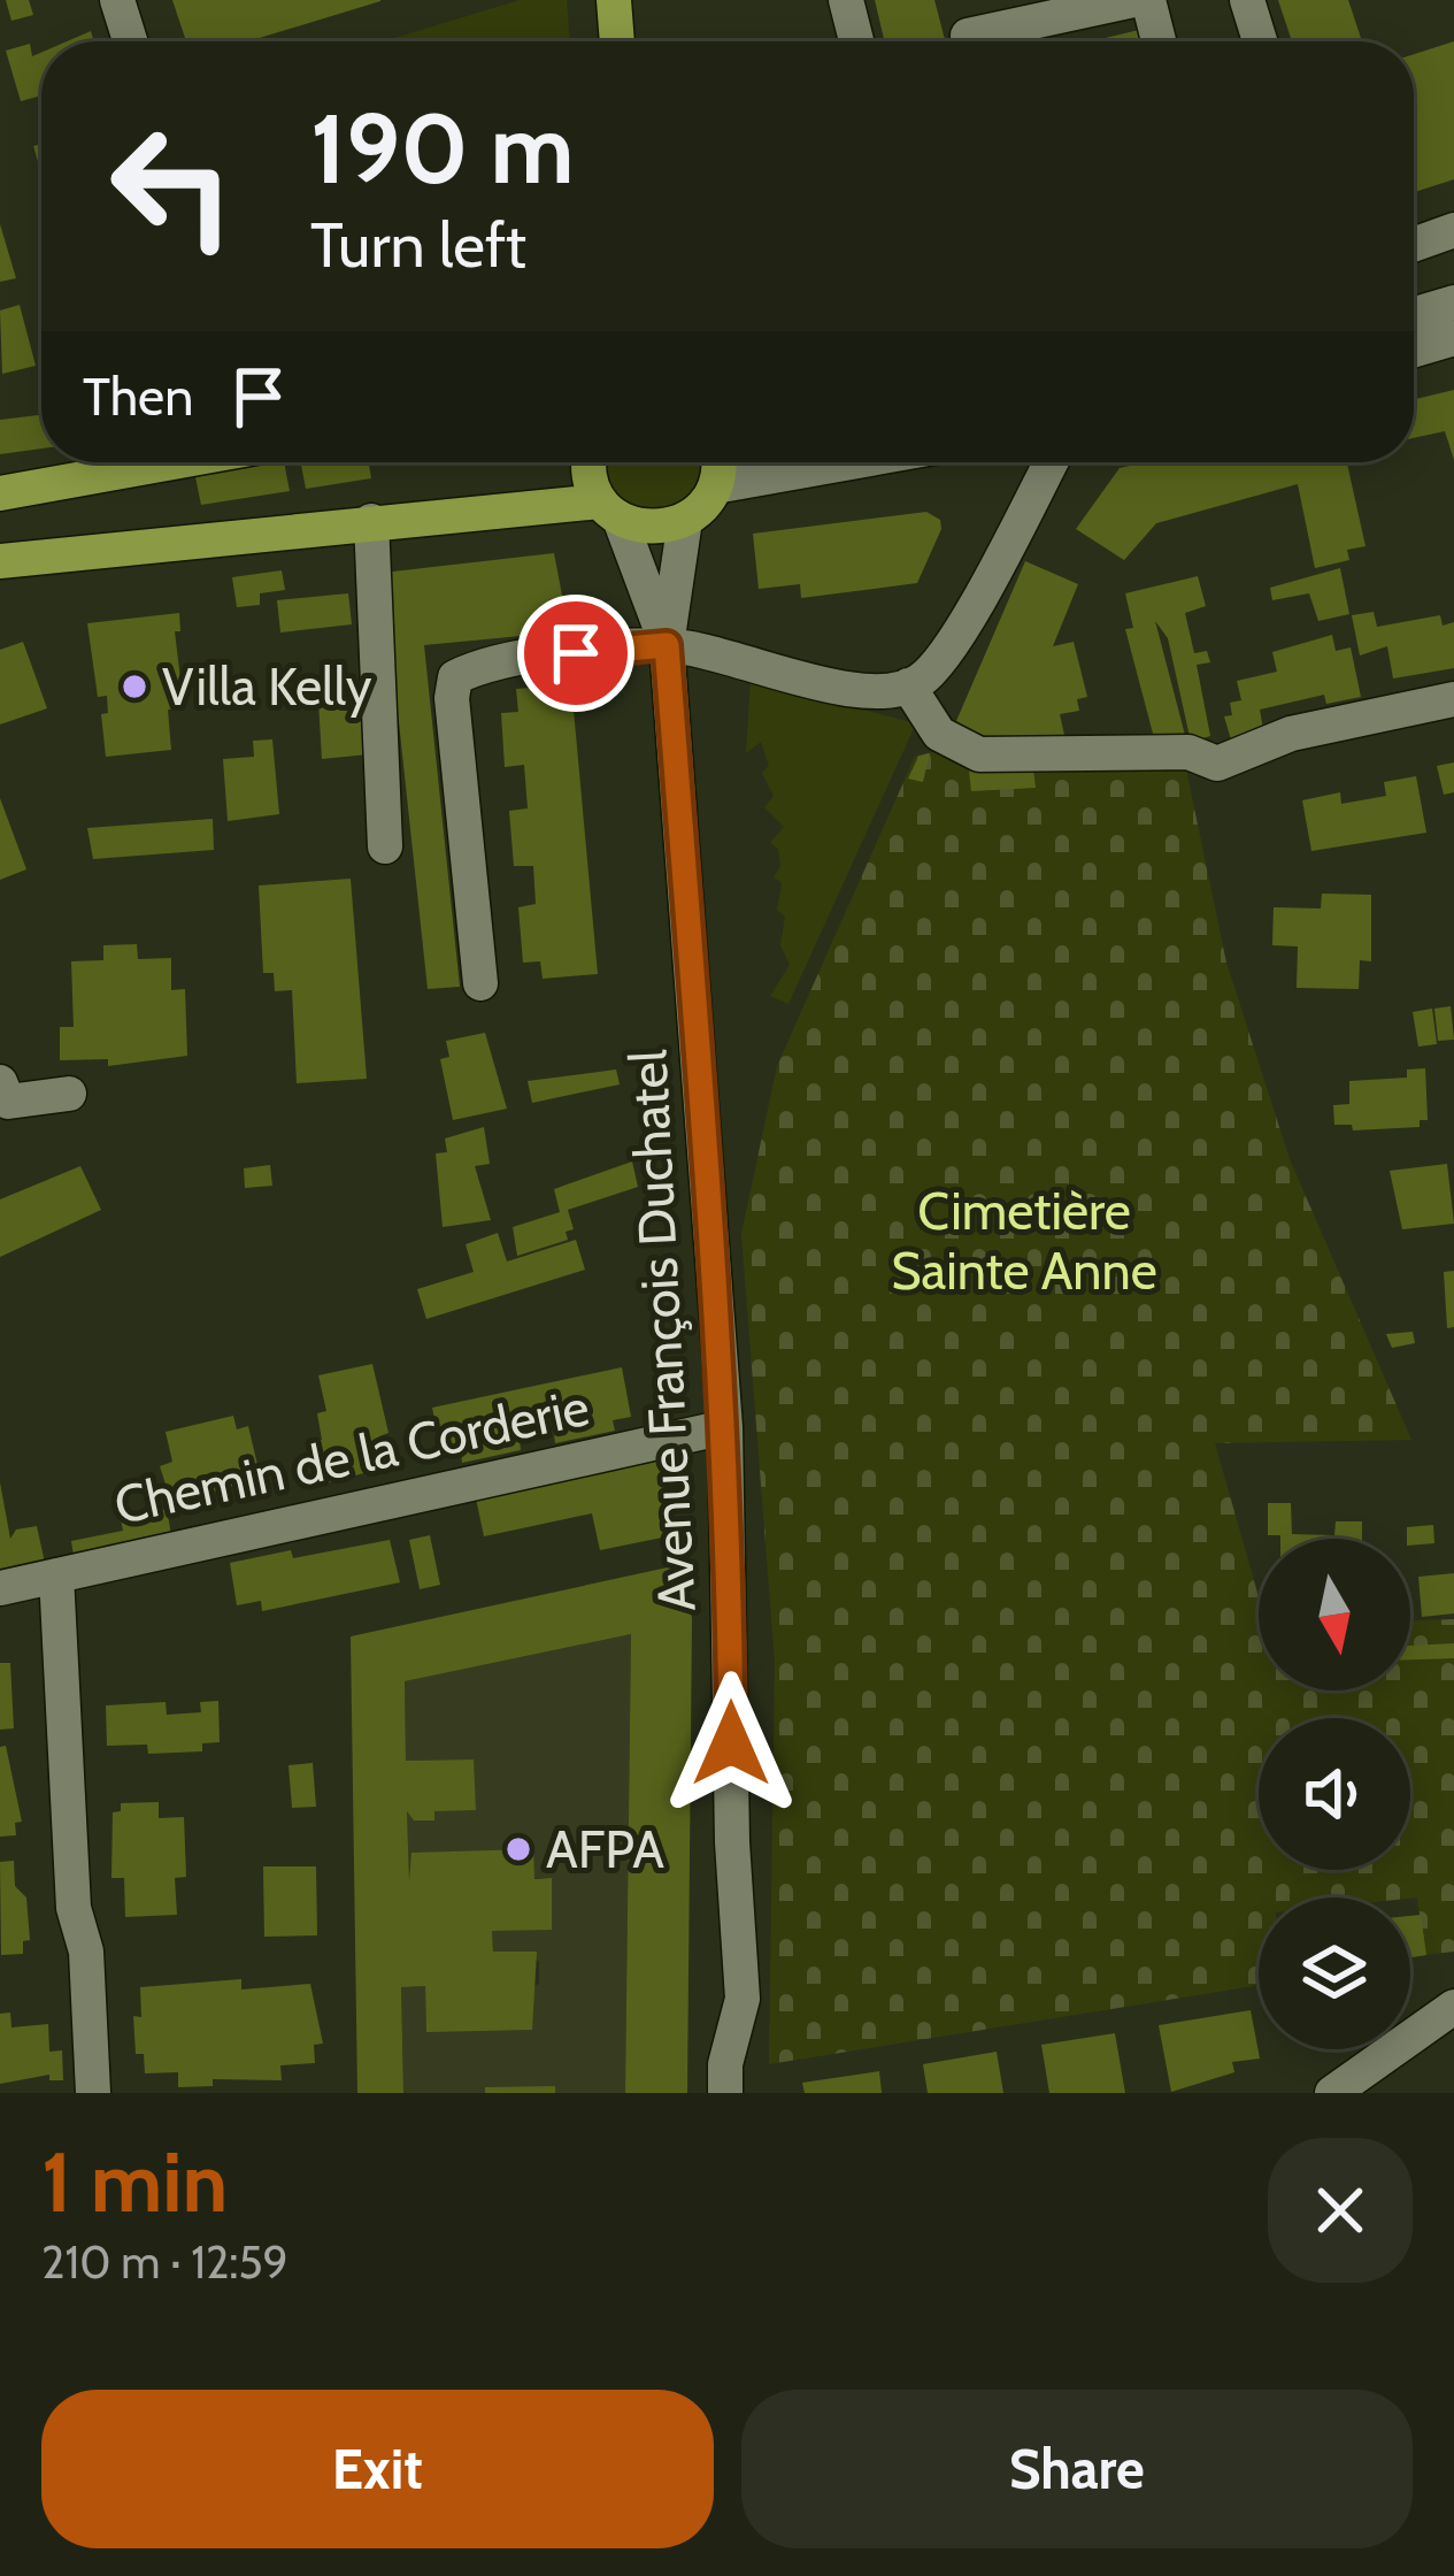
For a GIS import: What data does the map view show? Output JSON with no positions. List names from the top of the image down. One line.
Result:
{"streets":{"street":["Avenue François Duchatel","Chemin de la Corderie"]},"crossings":[["Avenue François Duchatel","Chemin de la Corderie"]],"parks":["Cimetière Sainte Anne"],"places":["Villa Kelly","AFPA"],"north":"bottom","page":{"turn":["190 m","Turn left"],"then":"Then","heading":["1 min","210 m · 12:59"],"buttons":["Exit","Share"]}}
